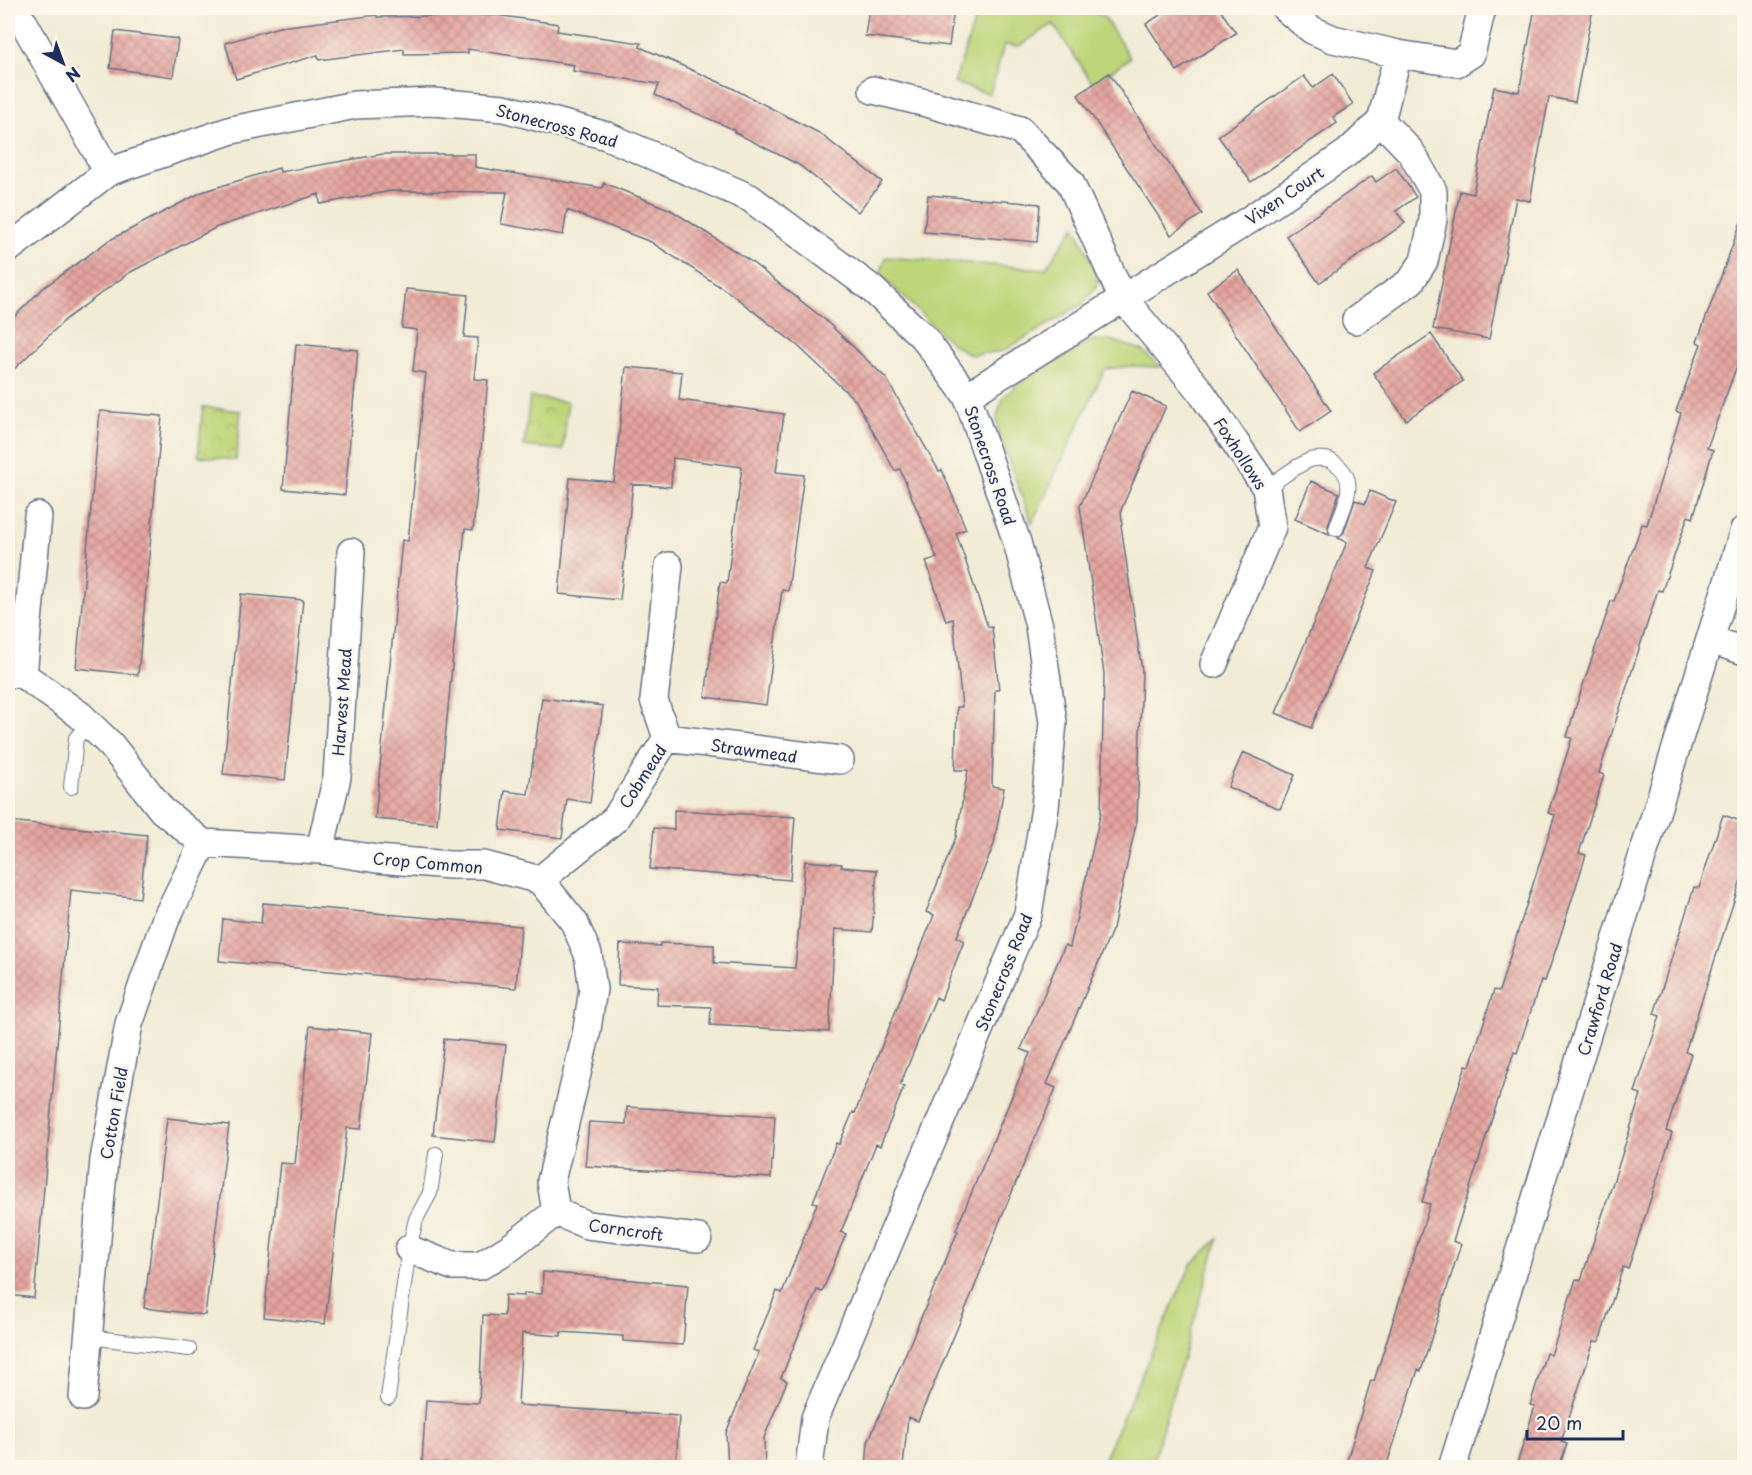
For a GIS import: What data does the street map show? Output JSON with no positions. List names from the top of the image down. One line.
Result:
{"streets":{"street":["Stonecross Road","Vixen Court","Foxhollows","Harvest Mead","Strawmead","Cobmead","Crop Common","Crawford Road","Cotton Field","Corncroft"]},"crossings":[["Vixen Court","Foxhollows"],["Harvest Mead","Crop Common"],["Strawmead","Cobmead"],["Cobmead","Crop Common"],["Crop Common","Cotton Field"]],"scale_bar":"20 m","north":"bottom right"}
